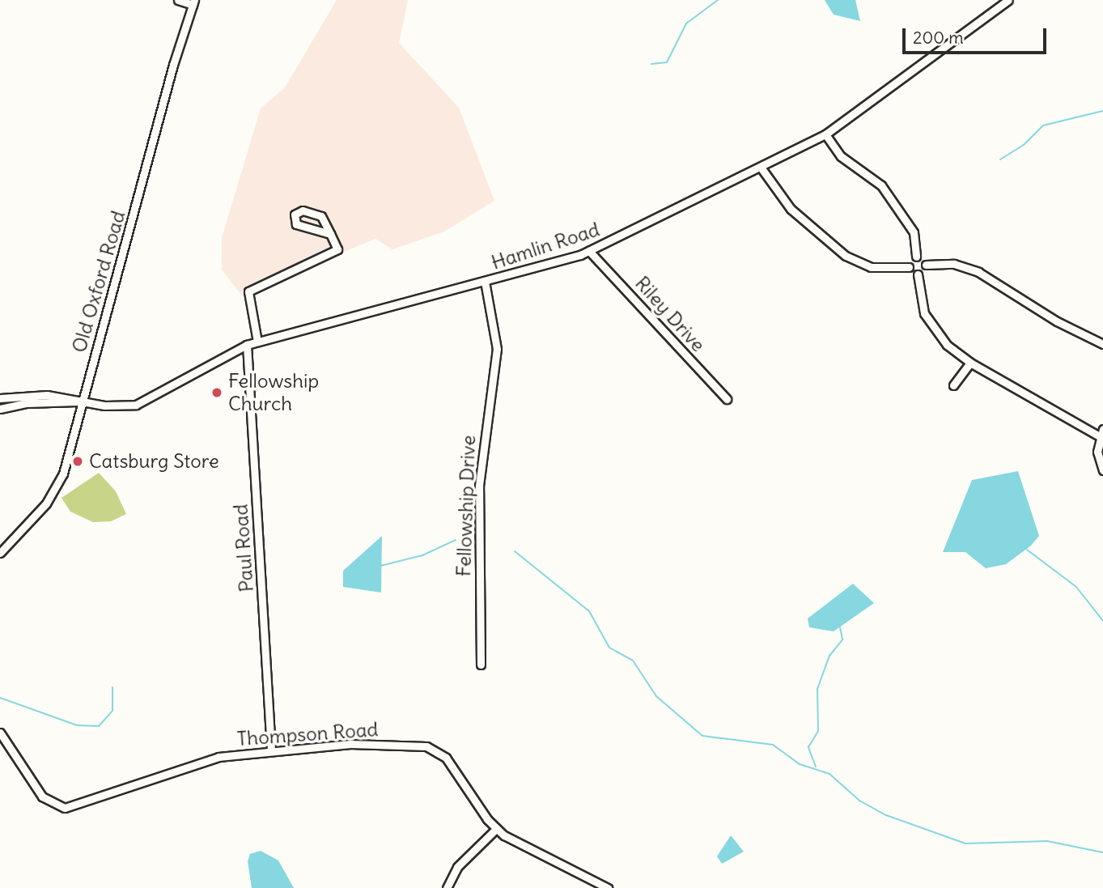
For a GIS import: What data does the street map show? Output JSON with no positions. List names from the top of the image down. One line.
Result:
{"streets":{"street":["Hamlin Road","Old Oxford Road","Riley Drive","Fellowship Drive","Paul Road","Thompson Road"]},"crossings":[["Hamlin Road","Old Oxford Road"],["Hamlin Road","Riley Drive"],["Hamlin Road","Fellowship Drive"],["Hamlin Road","Paul Road"],["Paul Road","Thompson Road"]],"places":["Fellowship Church","Catsburg Store"],"scale_bar":"200 m"}
